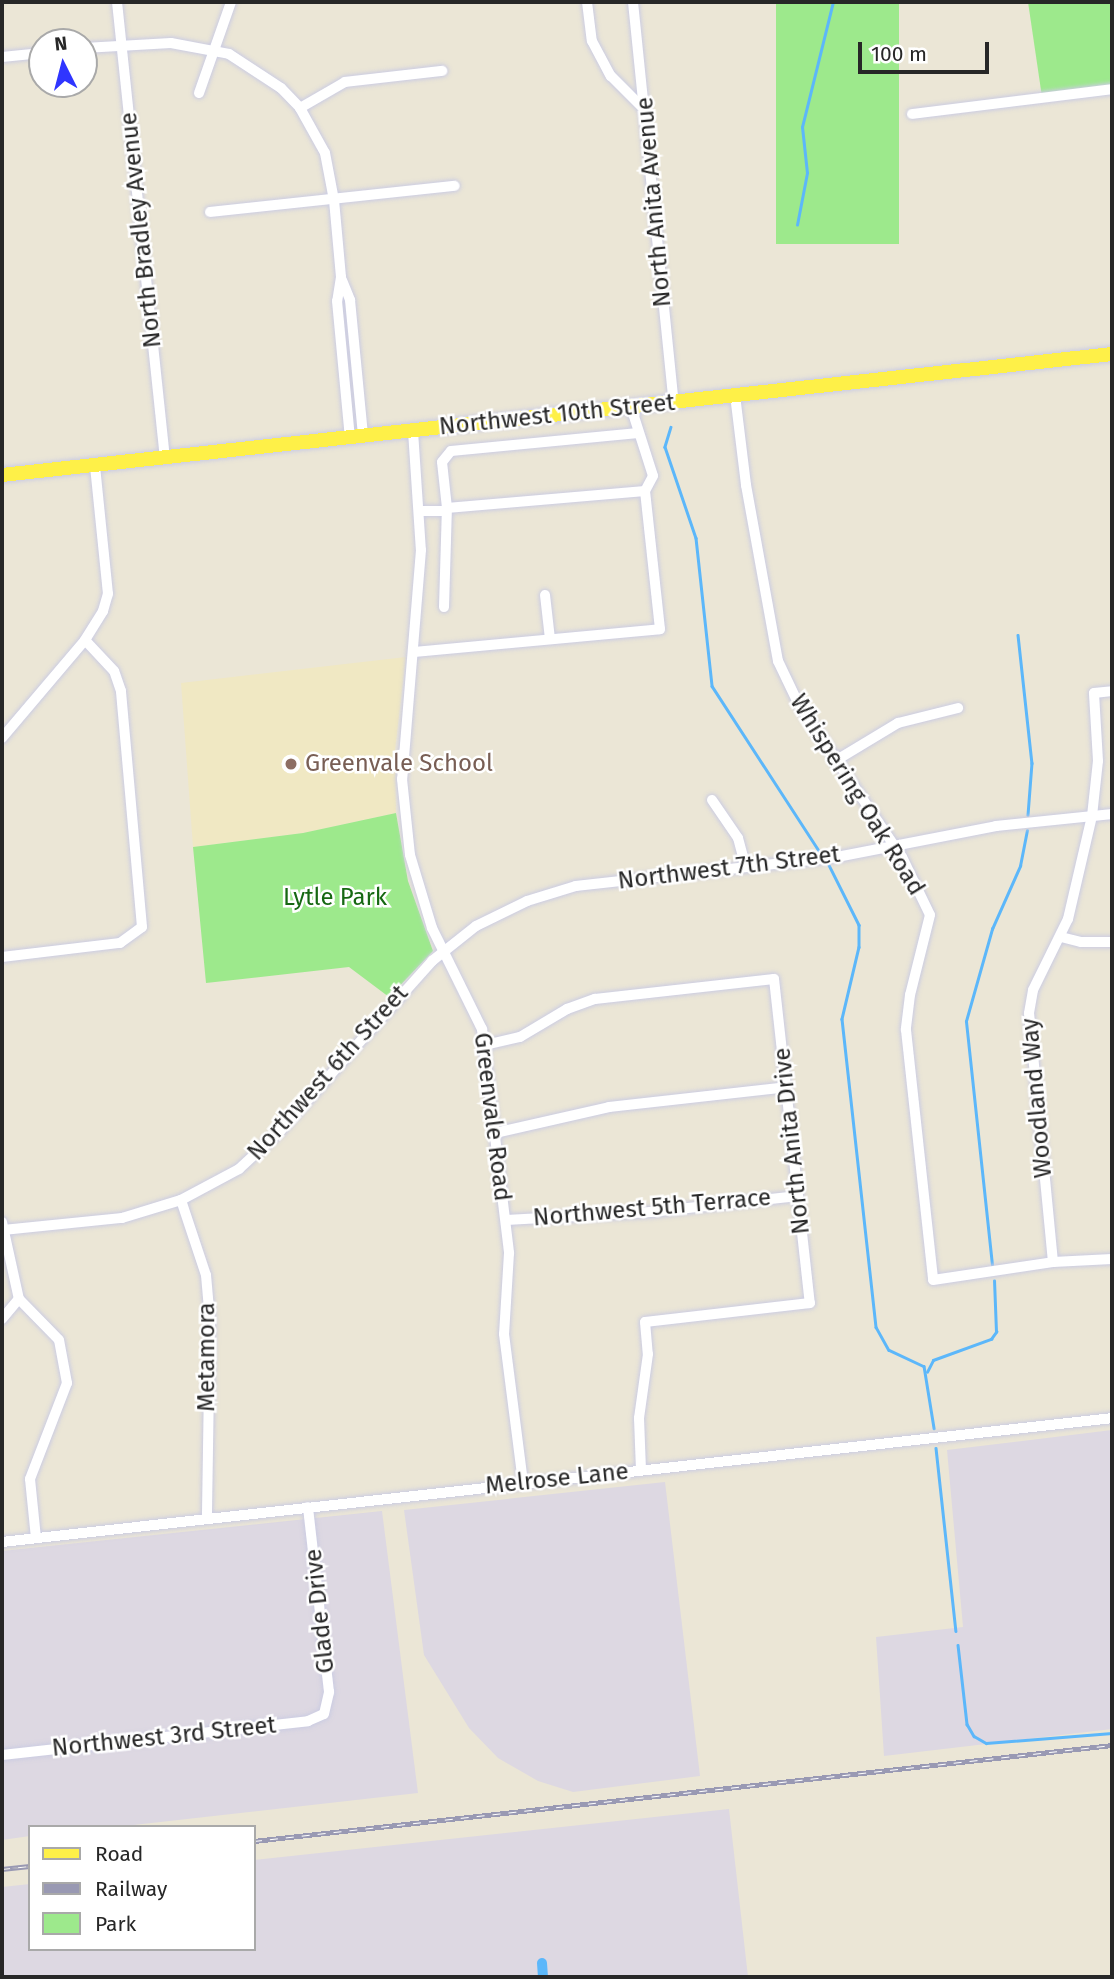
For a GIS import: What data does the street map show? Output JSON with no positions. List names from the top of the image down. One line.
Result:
{"streets":{"main road":["Northwest 10th Street"],"street":["North Anita Avenue","North Bradley Avenue","Whispering Oak Road","Northwest 7th Street","Northwest 6th Street","Woodland Way","Greenvale Road","North Anita Drive","Northwest 5th Terrace","Metamora","Melrose Lane","Glade Drive","Northwest 3rd Street"]},"crossings":[["North Anita Avenue","Northwest 10th Street"],["North Bradley Avenue","Northwest 10th Street"],["Northwest 10th Street","Whispering Oak Road"],["Northwest 10th Street","Greenvale Road"],["Whispering Oak Road","Northwest 7th Street"],["Whispering Oak Road","Woodland Way"],["Northwest 7th Street","Northwest 6th Street"],["Northwest 7th Street","Woodland Way"],["Northwest 7th Street","Greenvale Road"],["Northwest 6th Street","Greenvale Road"],["Northwest 6th Street","Metamora"],["Greenvale Road","North Anita Drive"],["Greenvale Road","Northwest 5th Terrace"],["Greenvale Road","Melrose Lane"],["North Anita Drive","Northwest 5th Terrace"],["North Anita Drive","Melrose Lane"],["Metamora","Melrose Lane"],["Melrose Lane","Glade Drive"],["Glade Drive","Northwest 3rd Street"]],"parks":["Lytle Park"],"places":["Greenvale School"],"legend":["Road","Railway","Park"],"scale_bar":"100 m","north":"top"}
